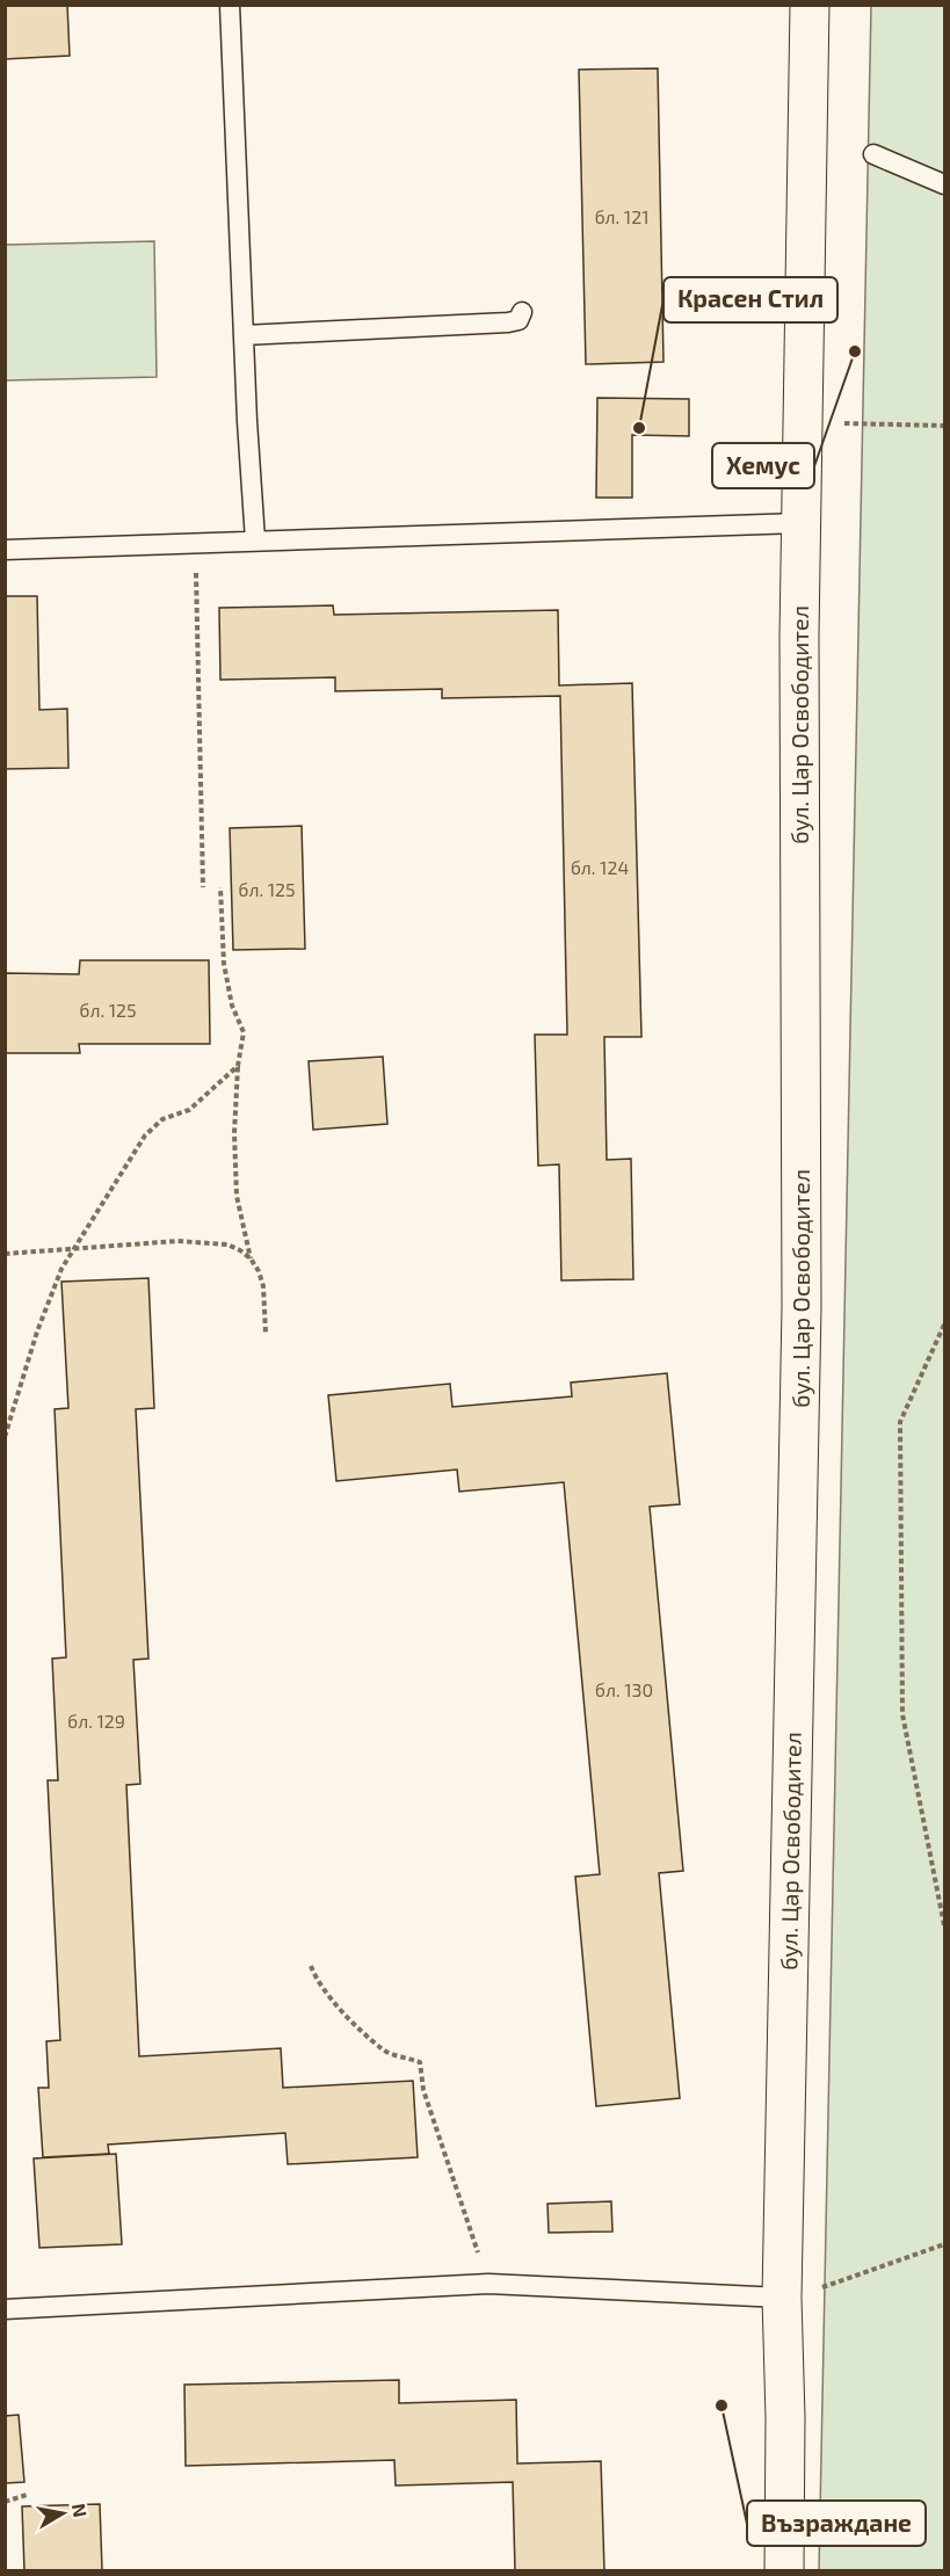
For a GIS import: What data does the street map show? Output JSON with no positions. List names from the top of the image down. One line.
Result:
{"streets":{"main road":["бул. Цар Освободител"]},"places":["Хемус","Красен Стил","Възраждане"],"house_numbers":["бл. 121","бл. 124","бл. 125","бл. 125","бл. 130","бл. 129"],"north":"right"}
